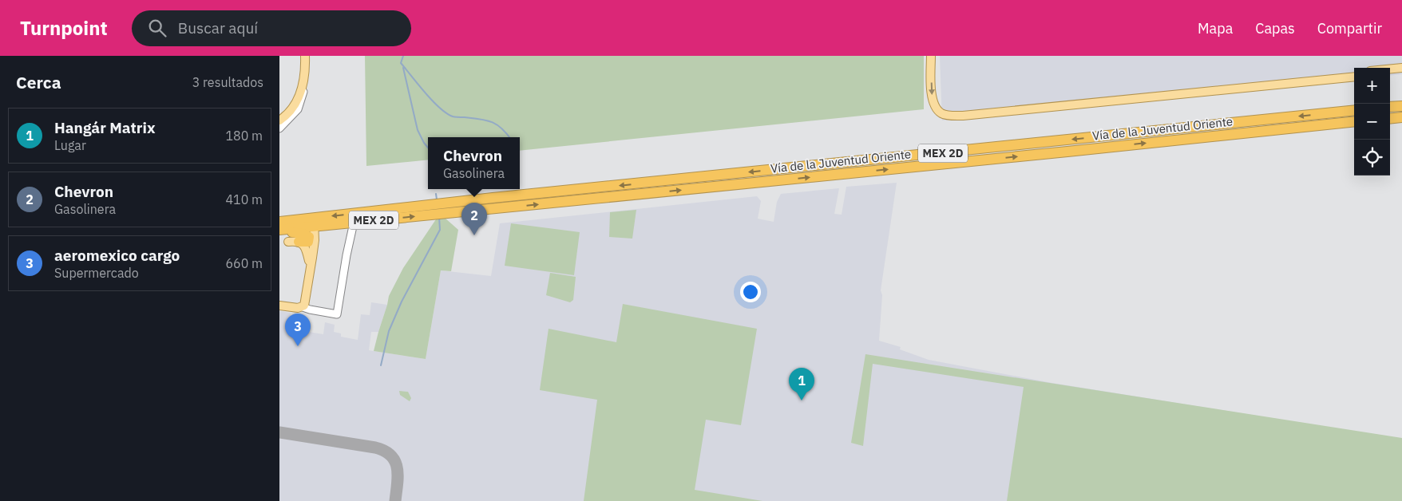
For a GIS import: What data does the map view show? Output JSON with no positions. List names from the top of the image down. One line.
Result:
{"streets":{"highway":["Vía de la Juventud Oriente","MEX 2D"]},"crossings":[["Vía de la Juventud Oriente","MEX 2D"]],"page":{"header":"Turnpoint","search":"Buscar aquí","nav":["Mapa","Capas","Compartir"],"heading":["Cerca","3 resultados"],"map_buttons":["+","−"],"list":[{"mark":"1","name":"Hangár Matrix","note":"Lugar","value":"180 m"},{"mark":"2","name":"Chevron","note":"Gasolinera","value":"410 m"},{"mark":"3","name":"aeromexico cargo","note":"Supermercado","value":"660 m"}],"popup":["Chevron","Gasolinera"],"pins":["2","3","1"]}}
